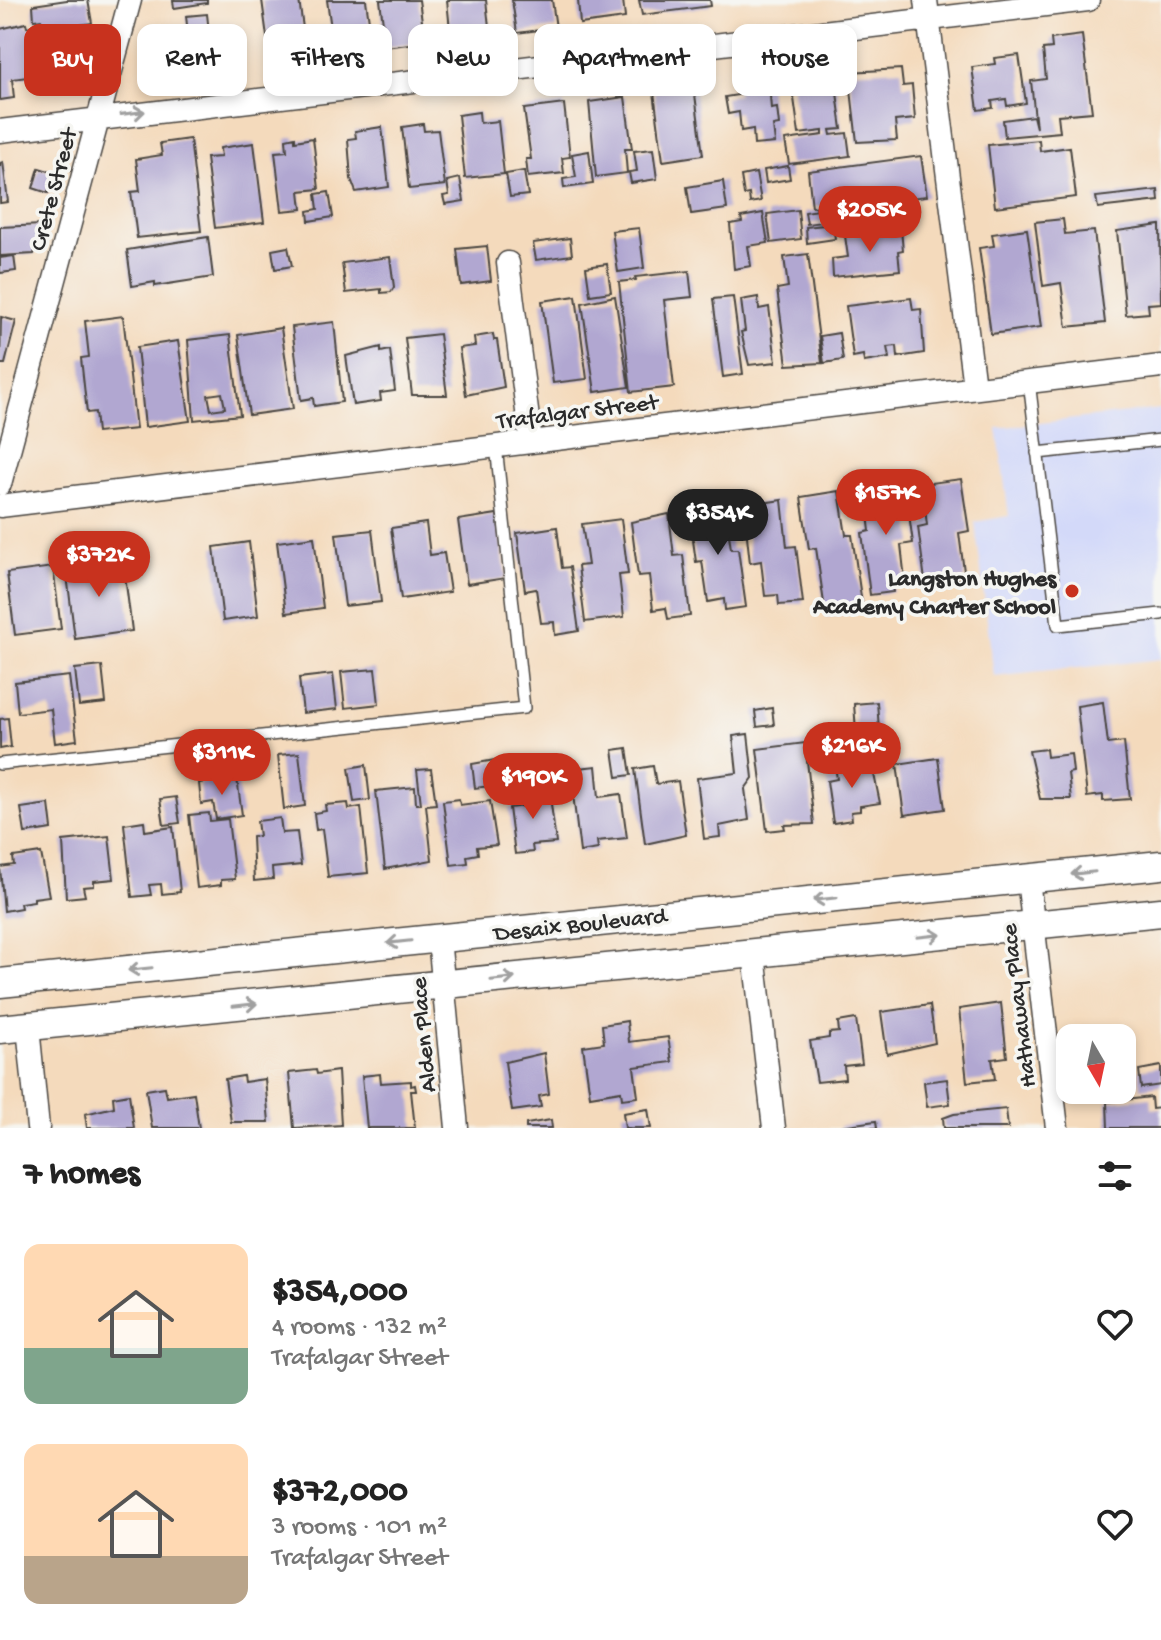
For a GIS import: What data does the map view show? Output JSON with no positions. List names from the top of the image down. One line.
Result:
{"streets":{"street":["Crete Street","Trafalgar Street","Desaix Boulevard","Hathaway Place","Alden Place"]},"crossings":[["Desaix Boulevard","Hathaway Place"],["Desaix Boulevard","Alden Place"]],"places":["Langston Hughes Academy Charter School"],"north":"bottom","page":{"chip":["Buy","Rent","Filters","New","Apartment","House"],"price":["$205K","$157K","$354K","$372K","$216K","$311K","$190K"],"heading":"7 homes","list":[{"name":"$354,000","note":"4 rooms · 132 m² · Trafalgar Street"},{"name":"$372,000","note":"3 rooms · 101 m² · Trafalgar Street"}]}}
